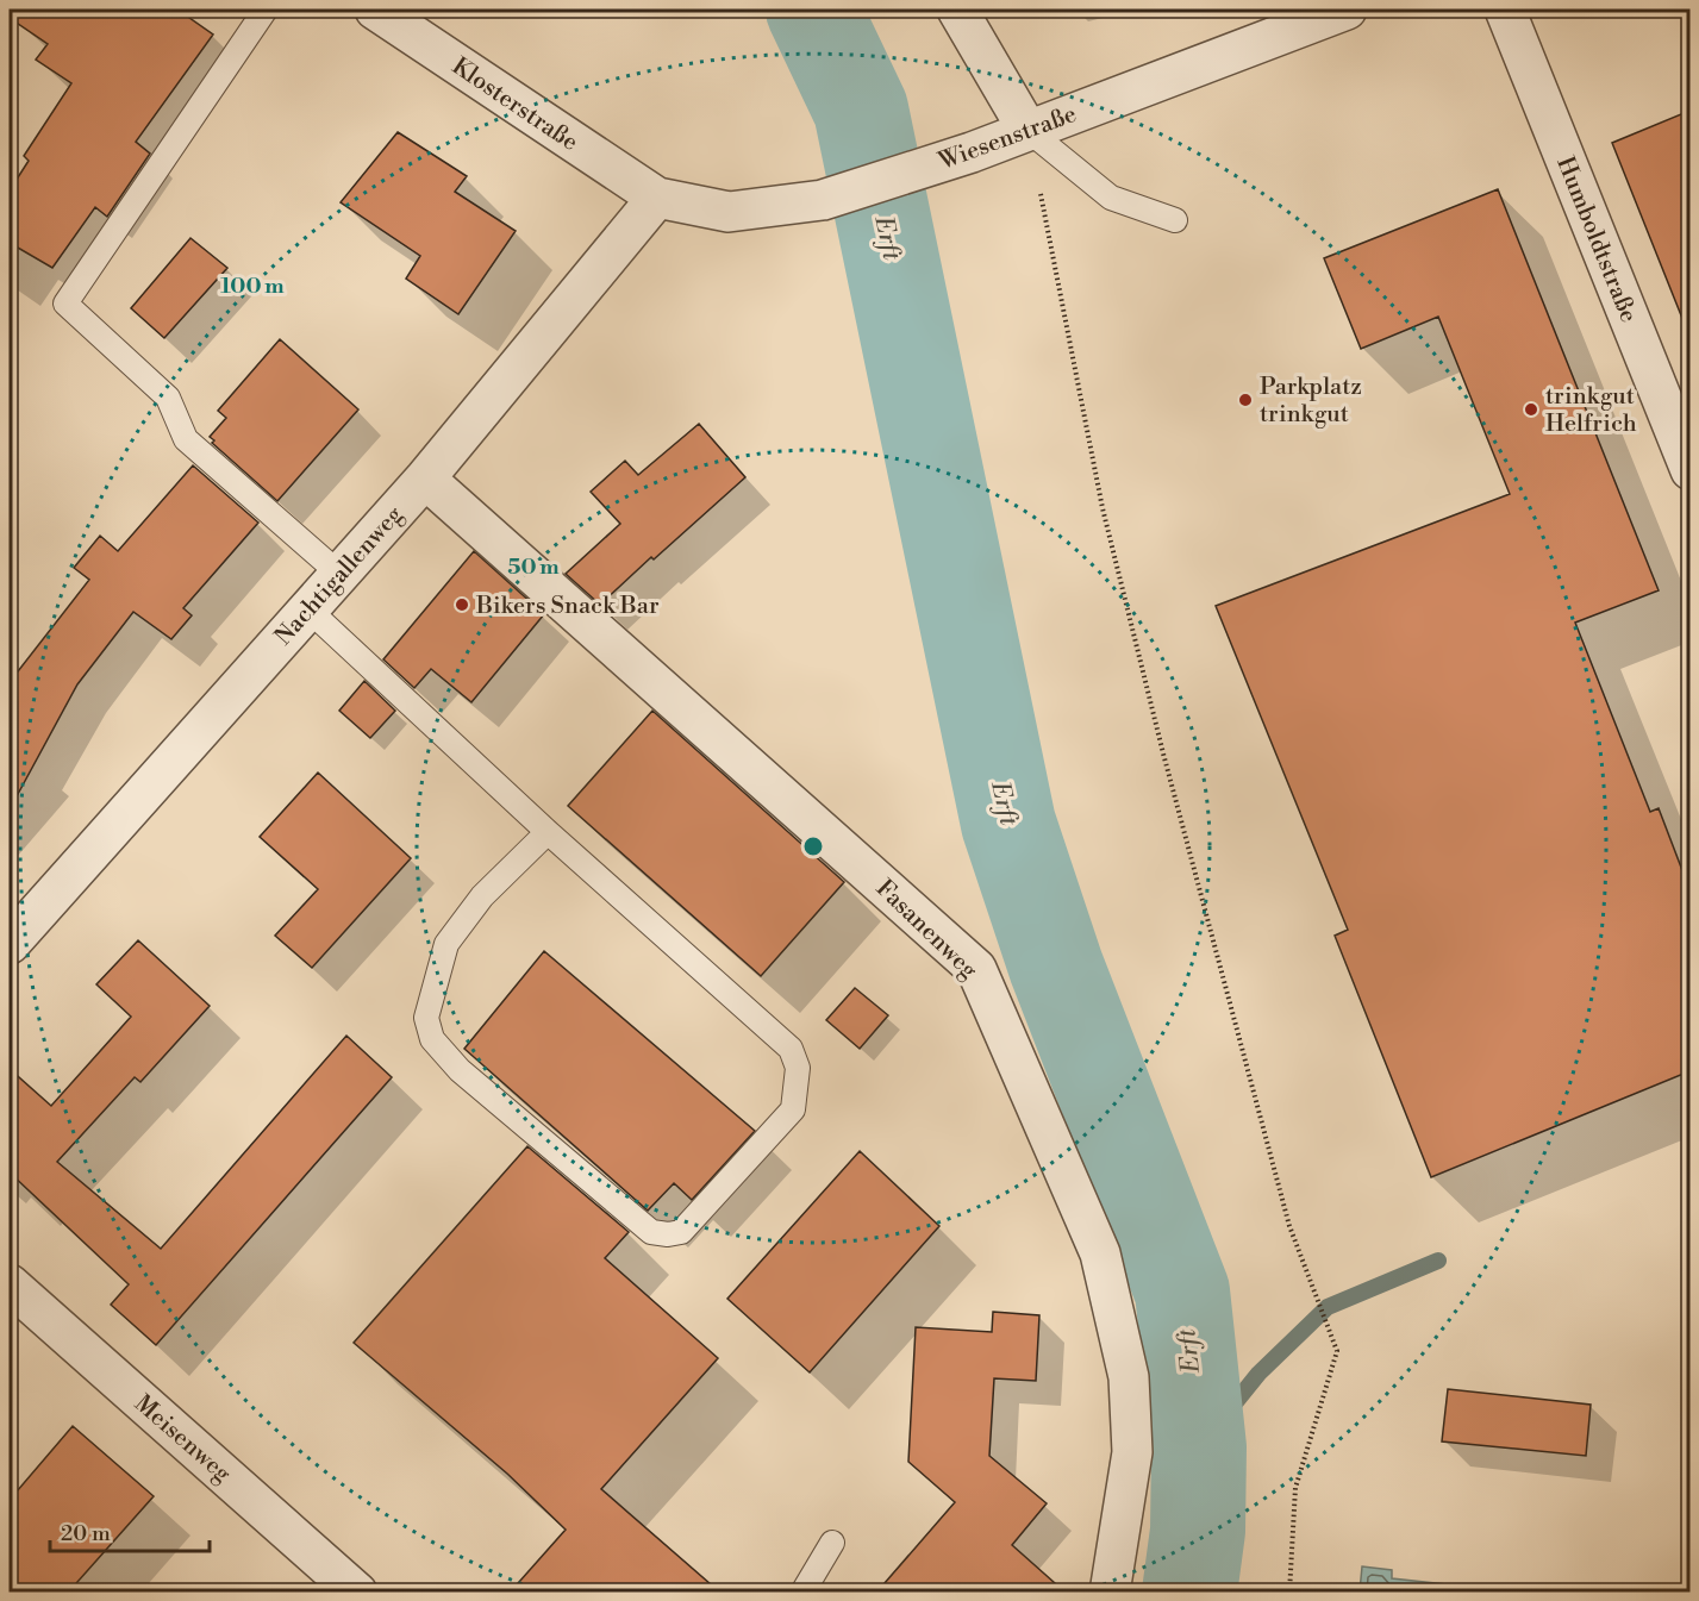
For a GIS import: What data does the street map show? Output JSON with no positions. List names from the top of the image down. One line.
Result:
{"streets":{"street":["Klosterstraße","Wiesenstraße","Humboldtstraße","Nachtigallenweg","Fasanenweg","Meisenweg"]},"crossings":[["Klosterstraße","Wiesenstraße"],["Klosterstraße","Nachtigallenweg"],["Wiesenstraße","Nachtigallenweg"],["Nachtigallenweg","Fasanenweg"]],"water":["Erft"],"places":["Parkplatz trinkgut","trinkgut Helfrich","Bikers Snack Bar"],"scale_bar":"20 m","rings":["100 m","50 m"]}
